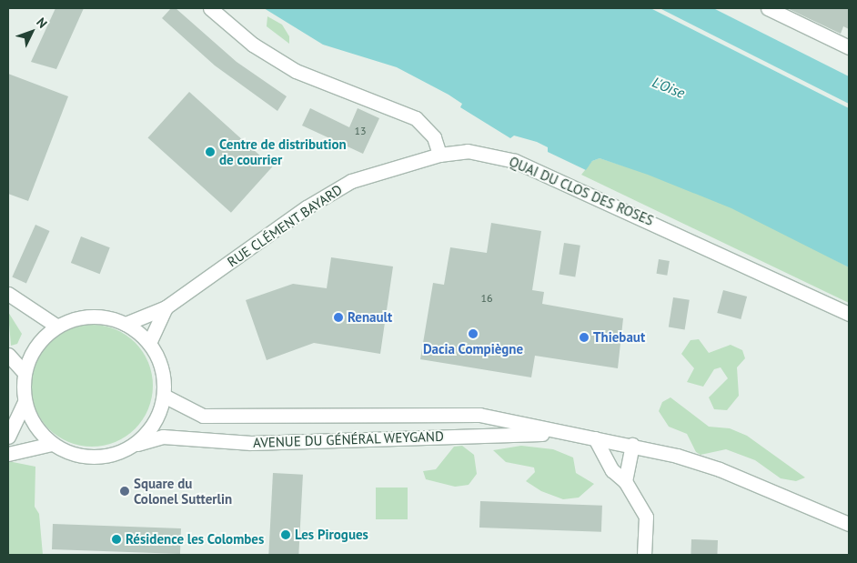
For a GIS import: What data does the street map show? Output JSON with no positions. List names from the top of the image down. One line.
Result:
{"streets":{"main road":["QUAI DU CLOS DES ROSES","RUE CLÉMENT BAYARD","AVENUE DU GÉNÉRAL WEYGAND"]},"crossings":[["QUAI DU CLOS DES ROSES","RUE CLÉMENT BAYARD"],["RUE CLÉMENT BAYARD","AVENUE DU GÉNÉRAL WEYGAND"]],"water":["L'Oise"],"places":["Centre de distribution de courrier","Renault","Dacia Compiègne","Thiebaut","Square du Colonel Sutterlin","Les Pirogues","Résidence les Colombes"],"house_numbers":["13","16"],"north":"top right"}
